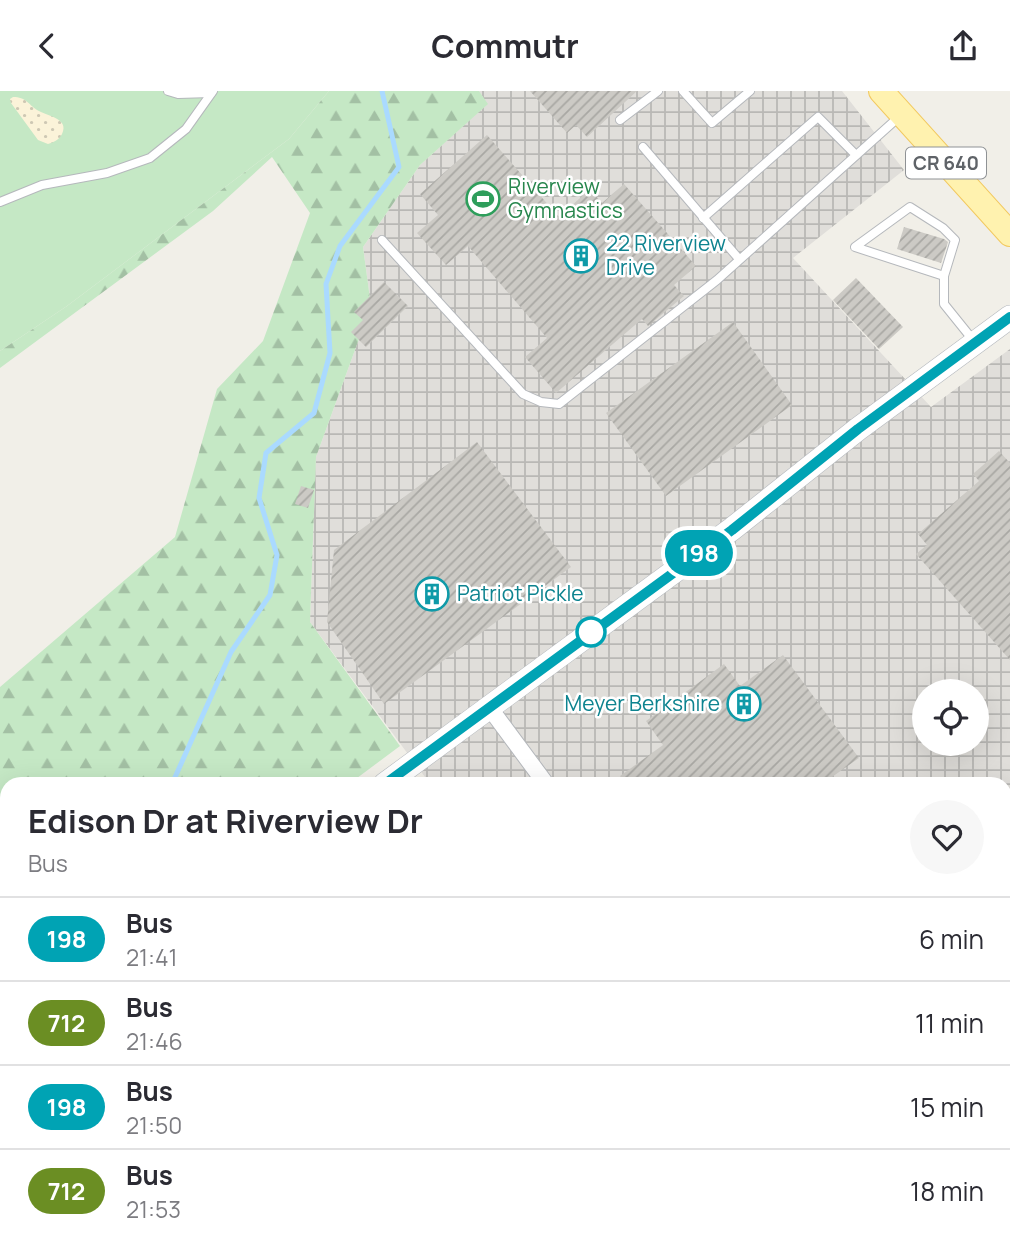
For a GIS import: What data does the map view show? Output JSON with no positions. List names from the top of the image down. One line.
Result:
{"streets":{"main road":["CR 640"]},"places":{"sports":["Riverview Gymnastics"],"building":["22 Riverview Drive","Patriot Pickle","Meyer Berkshire"]},"lines":["bus line 198"],"page":{"header":"Commutr","on_map":"198","heading":["Edison Dr at Riverview Dr","Bus"],"list":[{"mark":"198","name":"Bus","note":"21:41","value":"6 min"},{"mark":"712","name":"Bus","note":"21:46","value":"11 min"},{"mark":"198","name":"Bus","note":"21:50","value":"15 min"},{"mark":"712","name":"Bus","note":"21:53","value":"18 min"}]}}
